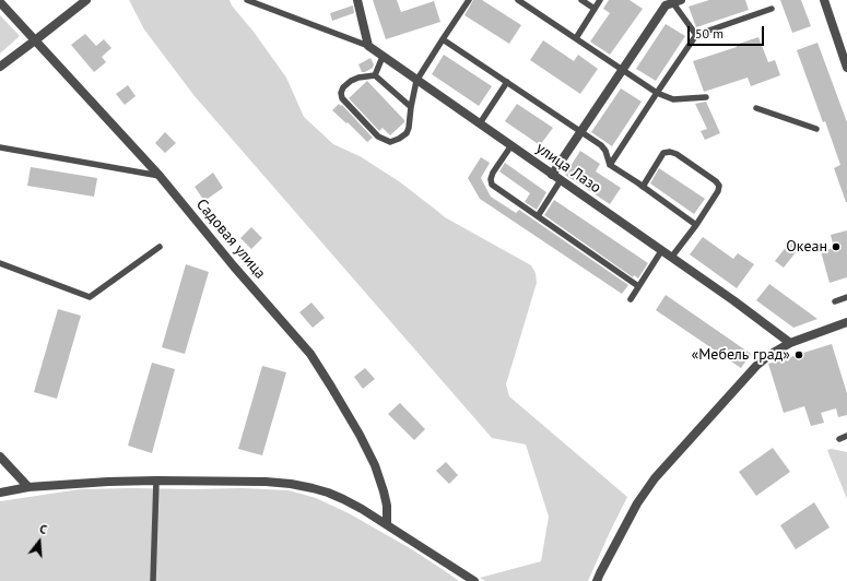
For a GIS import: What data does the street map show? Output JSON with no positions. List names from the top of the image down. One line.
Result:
{"streets":{"street":["улица Лазо","Садовая улица"]},"places":["Океан","«Мебель град»"],"scale_bar":"50 m","north":"top"}
